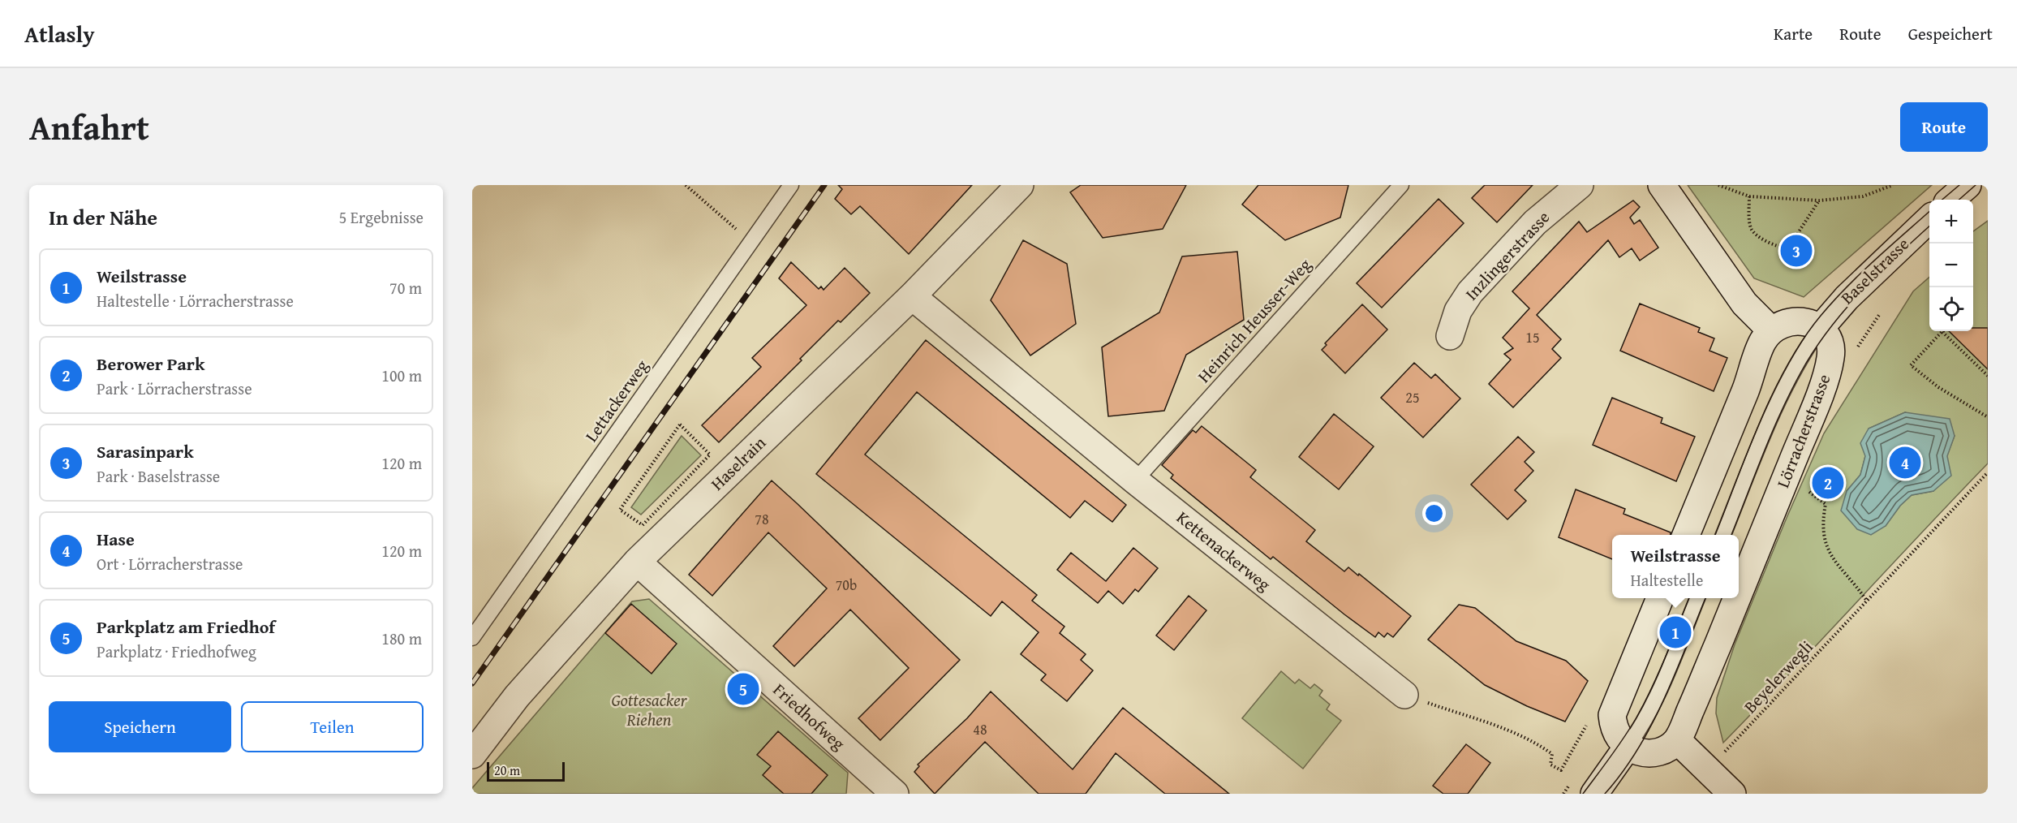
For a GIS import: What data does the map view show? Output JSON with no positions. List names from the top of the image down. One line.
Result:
{"streets":{"street":["Inzlingerstrasse","Baselstrasse","Lörracherstrasse","Haselrain","Kettenackerweg","Friedhofweg"],"lane":["Heinrich Heusser-Weg","Lettackerweg"],"path":["Beyelerwegli"]},"crossings":[["Baselstrasse","Lörracherstrasse"],["Heinrich Heusser-Weg","Kettenackerweg"],["Haselrain","Kettenackerweg"],["Haselrain","Friedhofweg"]],"parks":["Gottesacker Riehen"],"house_numbers":["15","25","78","70b","48"],"scale_bar":"20 m","page":{"header":"Atlasly","nav":["Karte","Route","Gespeichert"],"title":"Anfahrt","buttons":["Route",["Speichern","Teilen"]],"heading":["In der Nähe","5 Ergebnisse"],"map_buttons":["+","−"],"pins":["3","4","2","1","5"],"list":[{"mark":"1","name":"Weilstrasse","note":"Haltestelle · Lörracherstrasse","value":"70 m"},{"mark":"2","name":"Berower Park","note":"Park · Lörracherstrasse","value":"100 m"},{"mark":"3","name":"Sarasinpark","note":"Park · Baselstrasse","value":"120 m"},{"mark":"4","name":"Hase","note":"Ort · Lörracherstrasse","value":"120 m"},{"mark":"5","name":"Parkplatz am Friedhof","note":"Parkplatz · Friedhofweg","value":"180 m"}],"popup":["Weilstrasse","Haltestelle"],"scale":"20 m"}}
